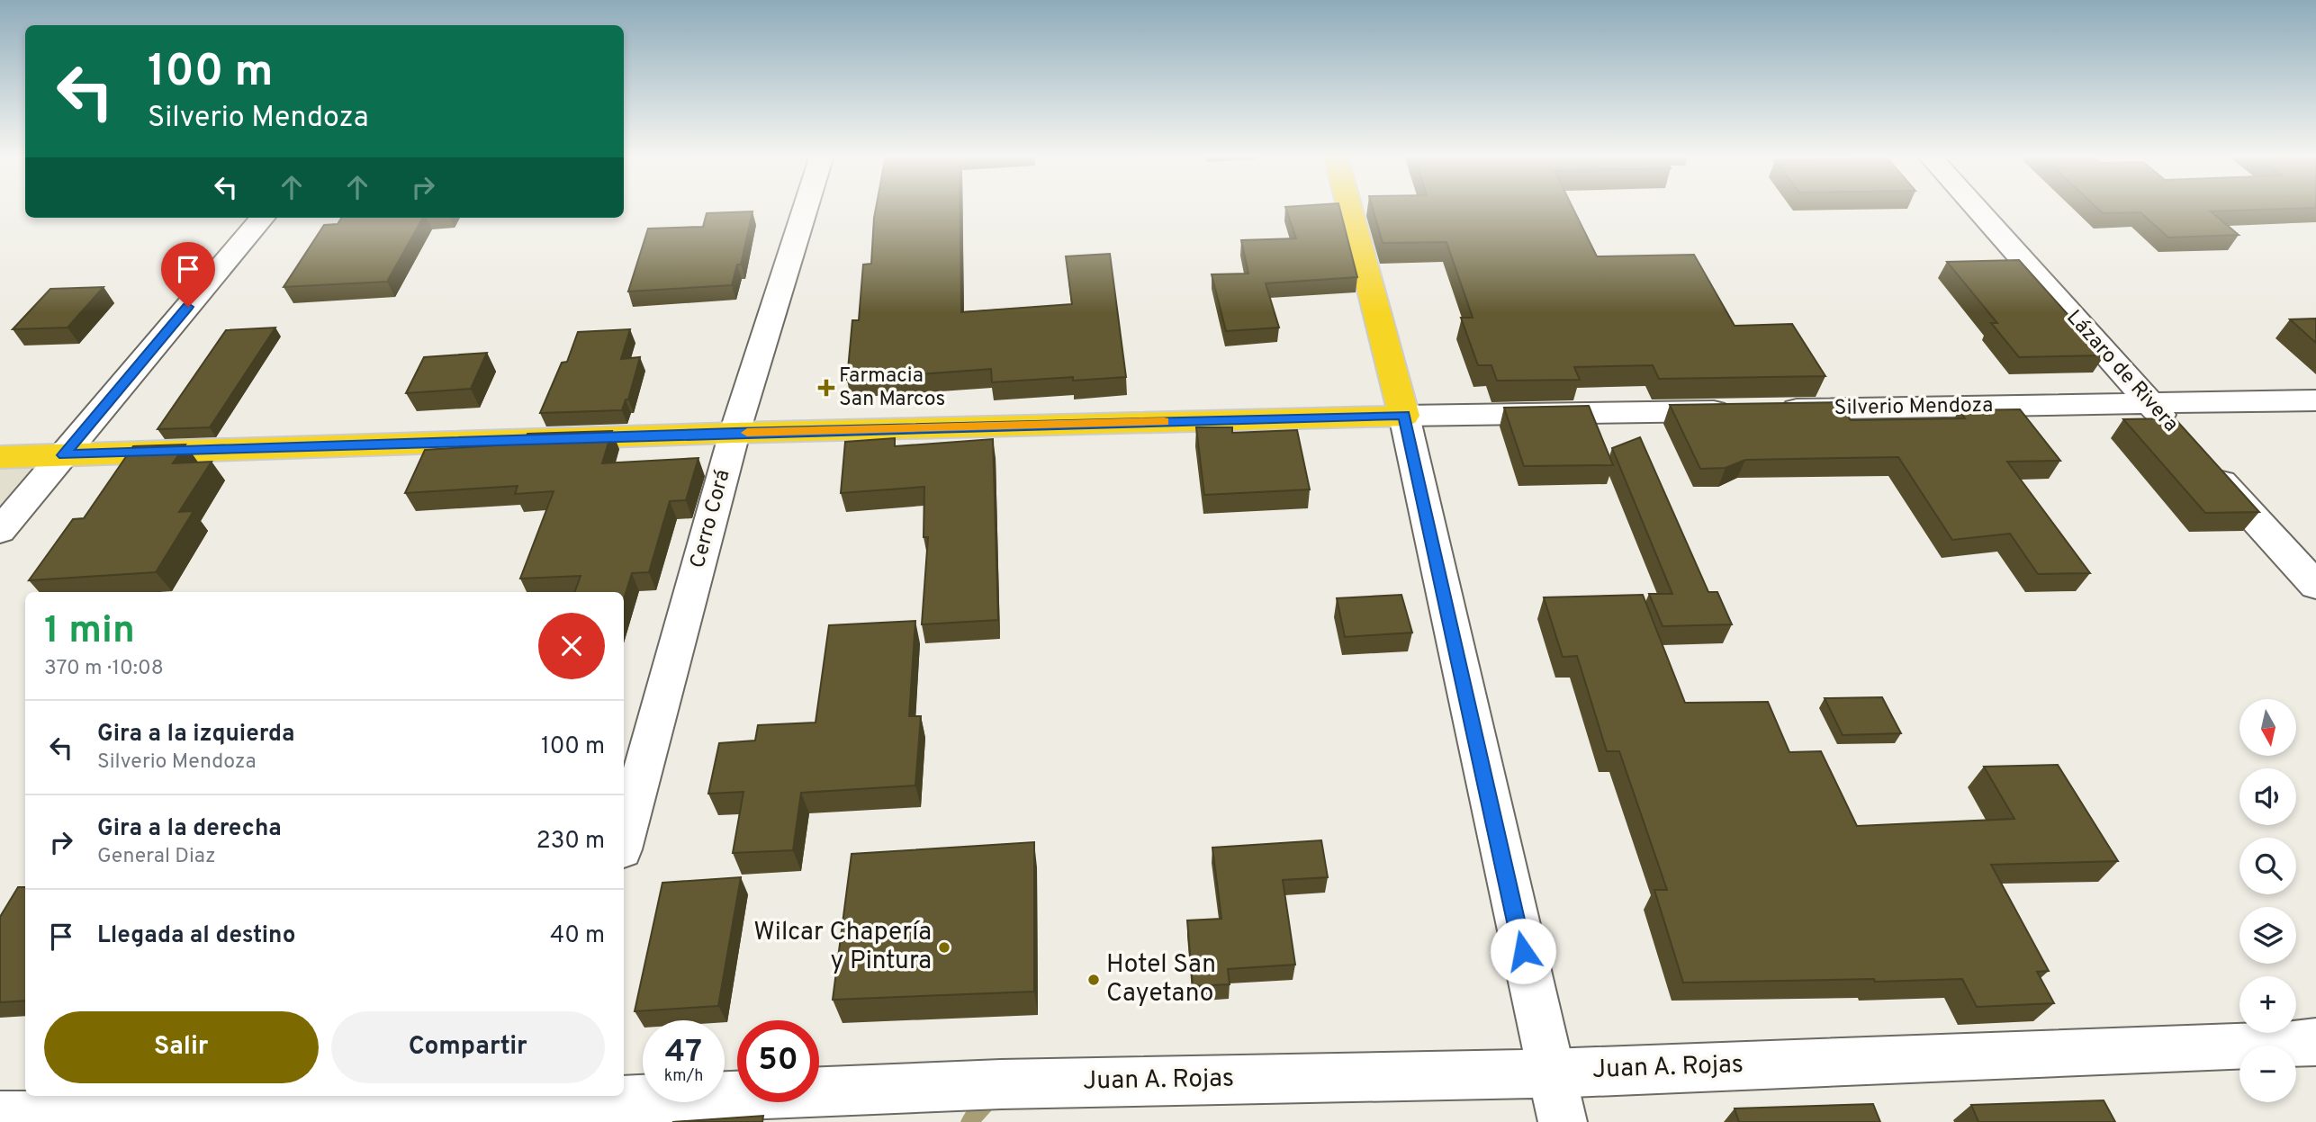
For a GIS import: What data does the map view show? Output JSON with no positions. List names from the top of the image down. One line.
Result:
{"streets":{"highway":["Silverio Mendoza"],"street":["Lázaro de Rivera","Cerro Corá","Juan A. Rojas"]},"crossings":[["Lázaro de Rivera","Silverio Mendoza"],["Silverio Mendoza","Cerro Corá"]],"places":{"health":["Farmacia San Marcos"],"other":["Wilcar Chapería y Pintura","Hotel San Cayetano"]},"north":"bottom","page":{"turn":["100 m","Silverio Mendoza"],"heading":["1 min","370 m · 10:08"],"map_buttons":["+","−"],"list":[{"name":"Gira a la izquierda","note":"Silverio Mendoza","value":"100 m"},{"name":"Gira a la derecha","note":"General Diaz","value":"230 m"},{"name":"Llegada al destino","value":"40 m"}],"buttons":["Salir","Compartir"],"speed":"47 km/h","limit":"50"}}
